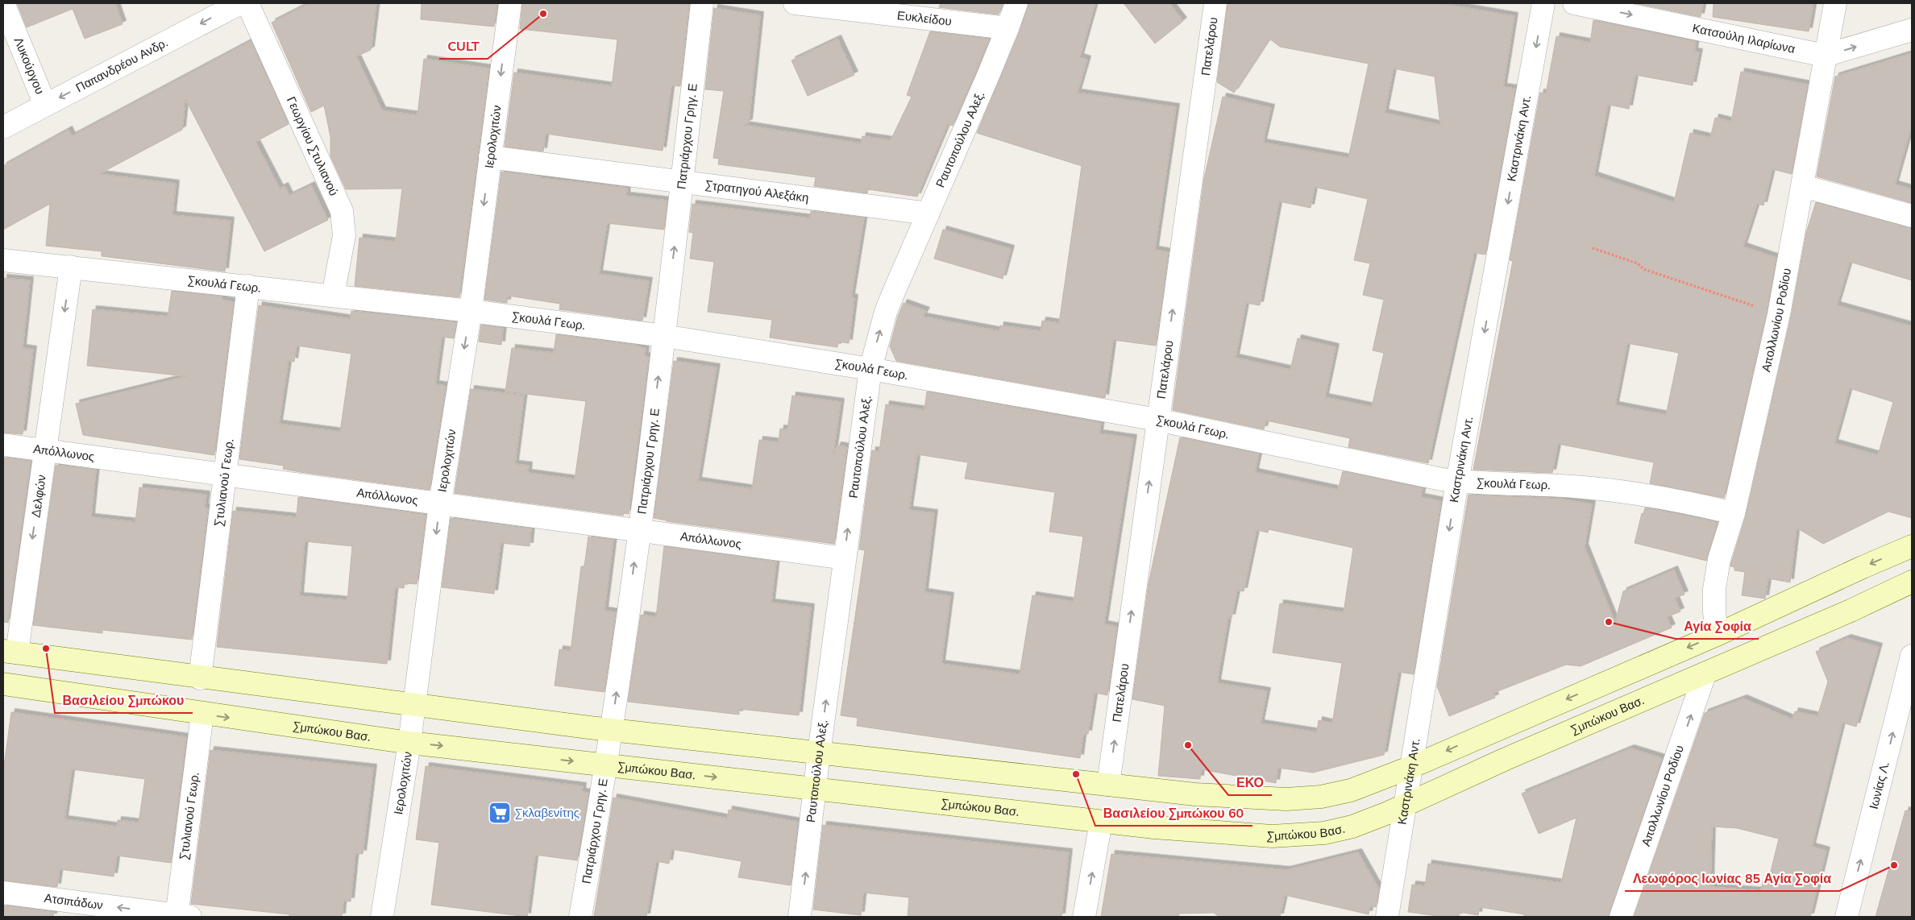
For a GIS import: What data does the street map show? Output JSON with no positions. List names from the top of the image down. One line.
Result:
{"streets":{"main road":["Σμπώκου Βασ."],"street":["Ευκλείδου","Κατσούλη Ιλαρίωνα","Πατελάρου","Λυκούργου","Παπανδρέου Ανδρ.","Ιερολοχιτών","Πατριάρχου Γρηγ. Ε","Καστρινάκη Αντ.","Ραυτοπούλου Αλεξ.","Γεωργίου Στυλιανού","Στρατηγού Αλεξάκη","Σκουλά Γεωρ.","Απολλωνίου Ροδίου","Απόλλωνος","Στυλιανού Γεωρ.","Δελφών","Ιωνίας Λ.","Ατσιπάδων"]},"crossings":[["Ευκλείδου","Ραυτοπούλου Αλεξ."],["Κατσούλη Ιλαρίωνα","Απολλωνίου Ροδίου"],["Πατελάρου","Σκουλά Γεωρ."],["Λυκούργου","Παπανδρέου Ανδρ."],["Ιερολοχιτών","Στρατηγού Αλεξάκη"],["Ιερολοχιτών","Σκουλά Γεωρ."],["Ιερολοχιτών","Απόλλωνος"],["Ιερολοχιτών","Σμπώκου Βασ."],["Πατριάρχου Γρηγ. Ε","Στρατηγού Αλεξάκη"],["Πατριάρχου Γρηγ. Ε","Σκουλά Γεωρ."],["Πατριάρχου Γρηγ. Ε","Απόλλωνος"],["Πατριάρχου Γρηγ. Ε","Σμπώκου Βασ."],["Καστρινάκη Αντ.","Σκουλά Γεωρ."],["Καστρινάκη Αντ.","Σμπώκου Βασ."],["Ραυτοπούλου Αλεξ.","Στρατηγού Αλεξάκη"],["Ραυτοπούλου Αλεξ.","Σκουλά Γεωρ."],["Ραυτοπούλου Αλεξ.","Απόλλωνος"],["Ραυτοπούλου Αλεξ.","Σμπώκου Βασ."],["Γεωργίου Στυλιανού","Σκουλά Γεωρ."],["Σκουλά Γεωρ.","Απολλωνίου Ροδίου"],["Σκουλά Γεωρ.","Στυλιανού Γεωρ."],["Σκουλά Γεωρ.","Δελφών"],["Απολλωνίου Ροδίου","Σμπώκου Βασ."],["Απόλλωνος","Στυλιανού Γεωρ."],["Απόλλωνος","Δελφών"],["Στυλιανού Γεωρ.","Σμπώκου Βασ."],["Στυλιανού Γεωρ.","Ατσιπάδων"]],"one_way":["Κατσούλη Ιλαρίωνα","Πατελάρου","Παπανδρέου Ανδρ.","Ιερολοχιτών","Πατριάρχου Γρηγ. Ε","Καστρινάκη Αντ.","Ραυτοπούλου Αλεξ.","Δελφών","Ιωνίας Λ.","Ατσιπάδων"],"places":{"other":["CULT","Αγία Σοφία","Βασιλείου Σμπώκου","ΕΚΟ","Βασιλείου Σμπώκου 60","Λεωφόρος Ιωνίας 85 Αγία Σοφία"],"supermarket":["Σκλαβενίτης"]}}
